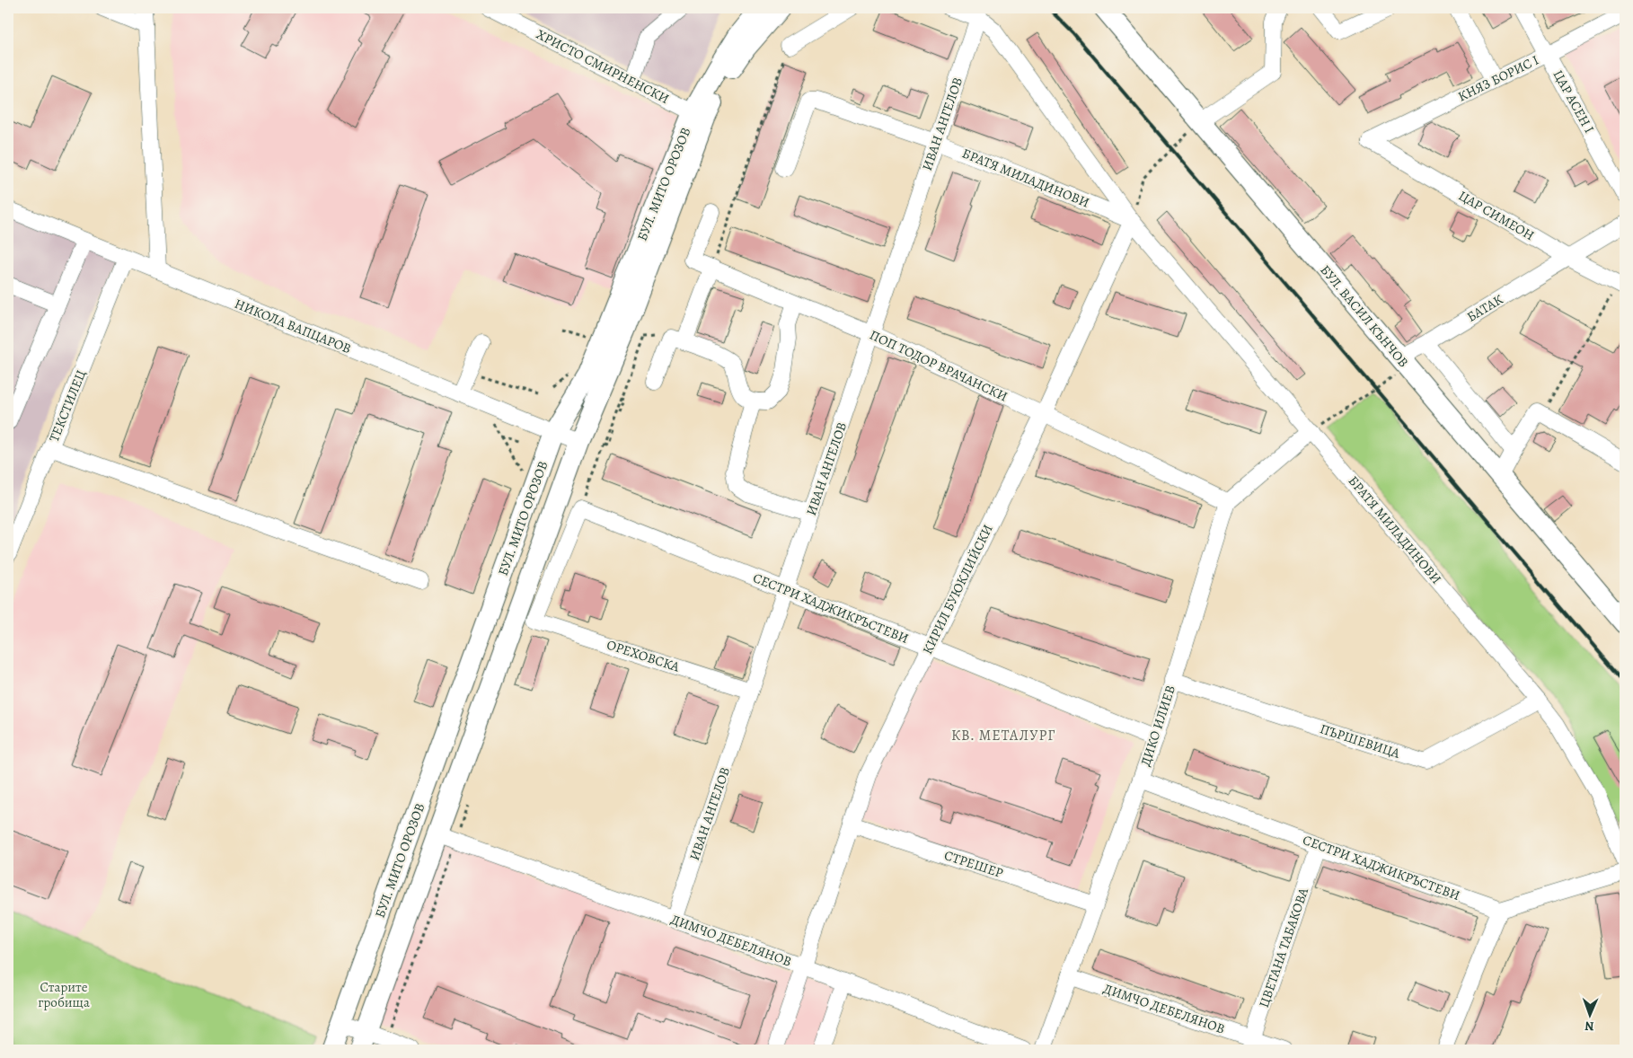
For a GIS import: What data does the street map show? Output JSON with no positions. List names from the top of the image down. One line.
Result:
{"streets":{"main road":["БУЛ. МИТО ОРОЗОВ","БУЛ. ВАСИЛ КЪНЧОВ"],"street":["ХРИСТО СМИРНЕНСКИ","КНЯЗ БОРИС I","ЦАР АСЕН I","ИВАН АНГЕЛОВ","БРАТЯ МИЛАДИНОВИ","ЦАР СИМЕОН","БАТАК","НИКОЛА ВАПЦАРОВ","ПОП ТОДОР ВРАЧАНСКИ","ТЕКСТИЛЕЦ","КИРИЛ БУЮКЛИЙСКИ","СЕСТРИ ХАДЖИКРЪСТЕВИ","ОРЕХОВСКА","ДИКО ИЛИЕВ","ПЪРШЕВИЦА","СТРЕШЕР","ДИМЧО ДЕБЕЛЯНОВ","ЦВЕТАНА ТАБАКОВА"]},"crossings":[["ХРИСТО СМИРНЕНСКИ","БУЛ. МИТО ОРОЗОВ"],["КНЯЗ БОРИС I","ЦАР АСЕН I"],["КНЯЗ БОРИС I","ЦАР СИМЕОН"],["ИВАН АНГЕЛОВ","БРАТЯ МИЛАДИНОВИ"],["ИВАН АНГЕЛОВ","ПОП ТОДОР ВРАЧАНСКИ"],["ИВАН АНГЕЛОВ","СЕСТРИ ХАДЖИКРЪСТЕВИ"],["ИВАН АНГЕЛОВ","ОРЕХОВСКА"],["ИВАН АНГЕЛОВ","ДИМЧО ДЕБЕЛЯНОВ"],["БРАТЯ МИЛАДИНОВИ","КИРИЛ БУЮКЛИЙСКИ"],["БРАТЯ МИЛАДИНОВИ","ПЪРШЕВИЦА"],["БУЛ. МИТО ОРОЗОВ","НИКОЛА ВАПЦАРОВ"],["БУЛ. МИТО ОРОЗОВ","ДИМЧО ДЕБЕЛЯНОВ"],["ЦАР СИМЕОН","БАТАК"],["БАТАК","БУЛ. ВАСИЛ КЪНЧОВ"],["НИКОЛА ВАПЦАРОВ","ТЕКСТИЛЕЦ"],["ПОП ТОДОР ВРАЧАНСКИ","КИРИЛ БУЮКЛИЙСКИ"],["ПОП ТОДОР ВРАЧАНСКИ","ДИКО ИЛИЕВ"],["КИРИЛ БУЮКЛИЙСКИ","СЕСТРИ ХАДЖИКРЪСТЕВИ"],["КИРИЛ БУЮКЛИЙСКИ","СТРЕШЕР"],["КИРИЛ БУЮКЛИЙСКИ","ДИМЧО ДЕБЕЛЯНОВ"],["СЕСТРИ ХАДЖИКРЪСТЕВИ","ОРЕХОВСКА"],["СЕСТРИ ХАДЖИКРЪСТЕВИ","ДИКО ИЛИЕВ"],["СЕСТРИ ХАДЖИКРЪСТЕВИ","ЦВЕТАНА ТАБАКОВА"],["ДИКО ИЛИЕВ","ПЪРШЕВИЦА"],["ДИКО ИЛИЕВ","СТРЕШЕР"],["ДИКО ИЛИЕВ","ДИМЧО ДЕБЕЛЯНОВ"],["ДИМЧО ДЕБЕЛЯНОВ","ЦВЕТАНА ТАБАКОВА"]],"districts":["КВ. МЕТАЛУРГ"],"parks":["Старите гробища"],"north":"bottom"}
